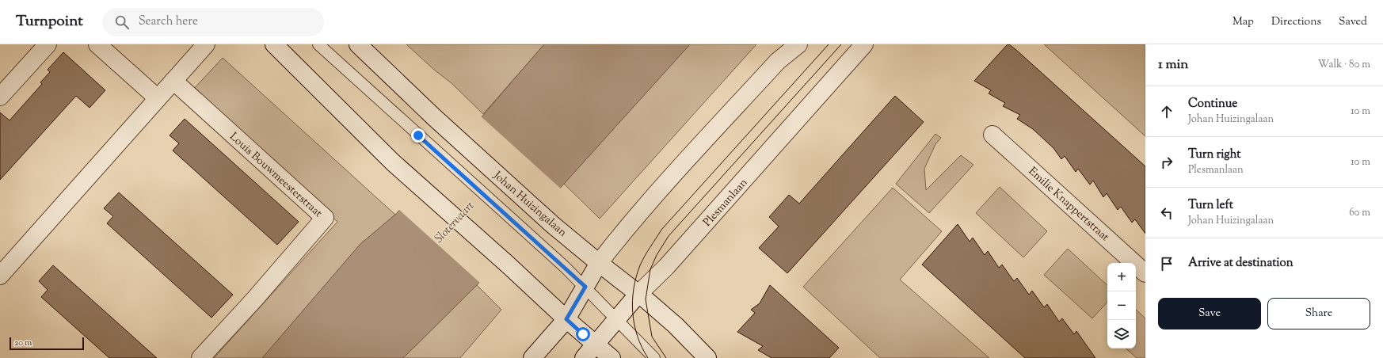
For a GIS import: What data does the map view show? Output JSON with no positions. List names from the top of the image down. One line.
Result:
{"streets":{"street":["Louis Bouwmeesterstraat","Plesmanlaan","Johan Huizingalaan","Emilie Knappertstraat"]},"crossings":[["Plesmanlaan","Johan Huizingalaan"]],"water":["Slotervaart"],"scale_bar":"20 m","page":{"header":"Turnpoint","search":"Search here","nav":["Map","Directions","Saved"],"heading":["1 min","Walk · 80 m"],"list":[["Continue","Johan Huizingalaan","10 m"],["Turn right","Plesmanlaan","10 m"],["Turn left","Johan Huizingalaan","60 m"],"Arrive at destination"],"map_buttons":["+","−"],"buttons":["Save","Share"],"scale":"20 m"}}
